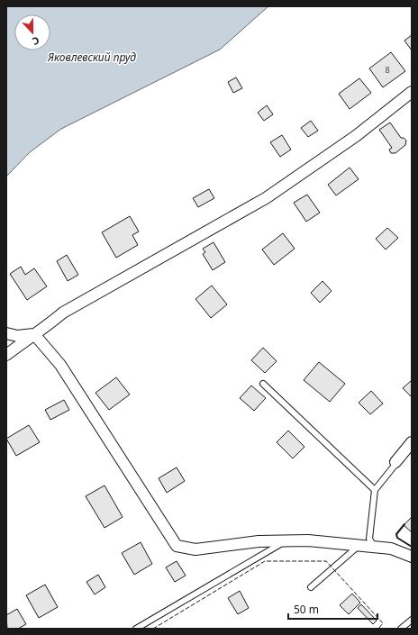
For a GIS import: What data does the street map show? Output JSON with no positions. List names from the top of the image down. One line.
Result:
{"water":["Яковлевский пруд"],"house_numbers":["8"],"scale_bar":"50 m","north":"bottom"}
